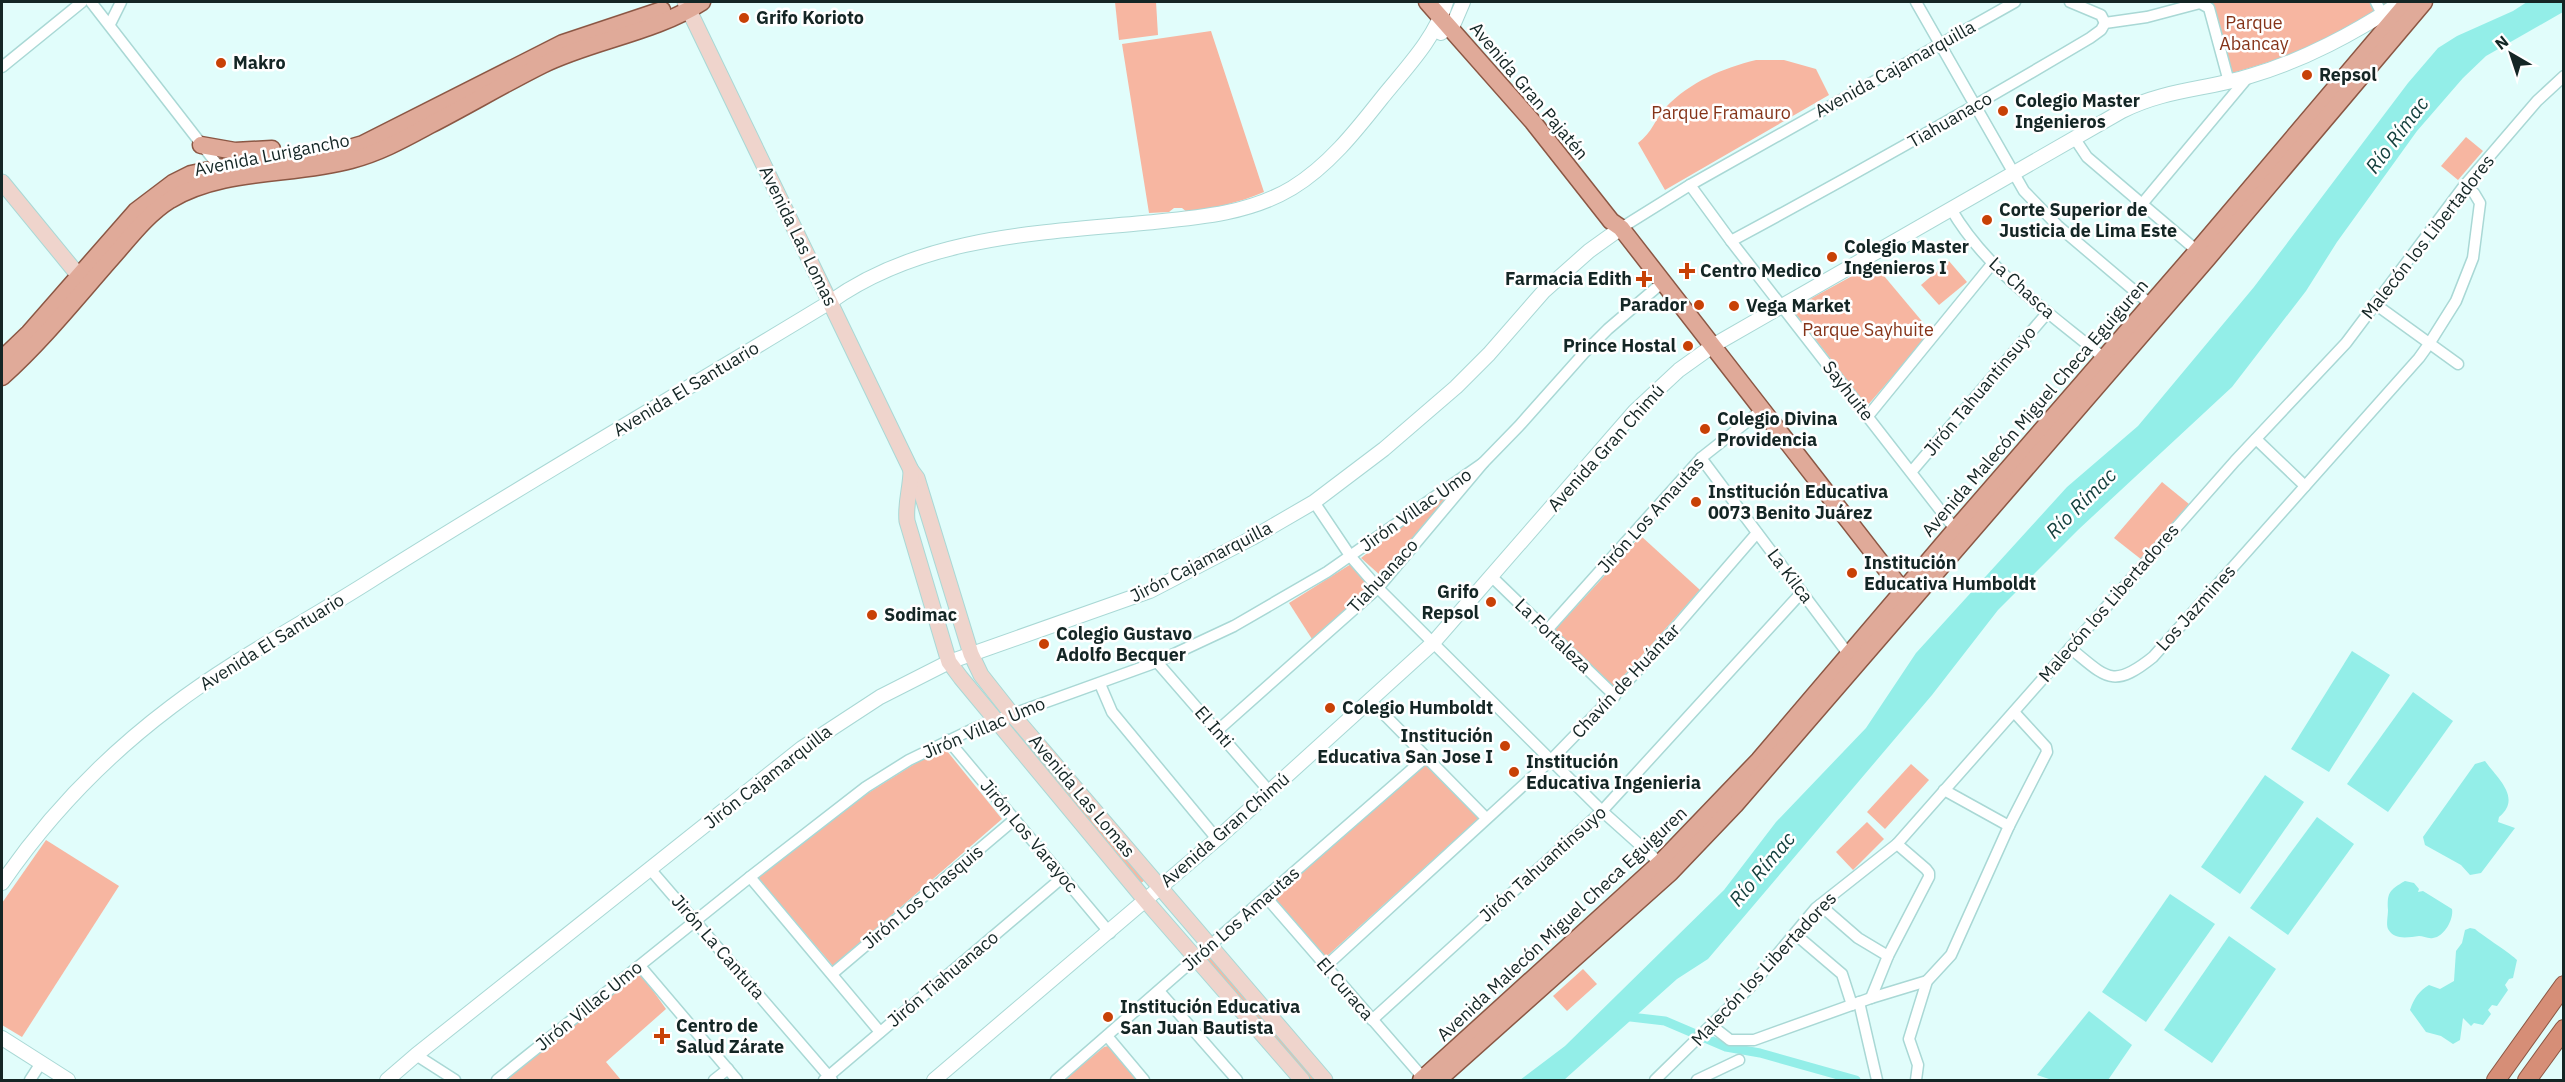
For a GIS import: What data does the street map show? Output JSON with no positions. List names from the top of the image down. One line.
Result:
{"streets":{"main road":["Avenida Gran Pajatén","Avenida Lurigancho","Avenida Las Lomas","Avenida Malecón Miguel Checa Eguiguren"],"street":["Avenida Cajamarquilla","Tiahuanaco","Malecón los Libertadores","La Chasca","Avenida El Santuario","Sayhuite","Jirón Tahuantinsuyo","Avenida Gran Chimú","Jirón Villac Umo","Jirón Los Amautas","Jirón Cajamarquilla","La Kilca","Los Jazmines","La Fortaleza","Chavín de Huántar","El Inti","Jirón Los Varayoc","Jirón Los Chasquis","Jirón La Cantuta","Jirón Tiahuanaco","El Curaca"]},"crossings":[["Avenida Cajamarquilla","Avenida Gran Pajatén"],["Avenida Cajamarquilla","Sayhuite"],["Avenida Cajamarquilla","Jirón Cajamarquilla"],["Avenida Gran Pajatén","Tiahuanaco"],["Avenida Gran Pajatén","Avenida El Santuario"],["Avenida Gran Pajatén","Avenida Malecón Miguel Checa Eguiguren"],["Avenida Gran Pajatén","Avenida Gran Chimú"],["Avenida Gran Pajatén","Jirón Los Amautas"],["Avenida Gran Pajatén","Jirón Cajamarquilla"],["Tiahuanaco","Sayhuite"],["Tiahuanaco","Jirón Villac Umo"],["Tiahuanaco","El Inti"],["Avenida Lurigancho","Avenida Las Lomas"],["Avenida Las Lomas","Avenida El Santuario"],["Avenida Las Lomas","Avenida Gran Chimú"],["Avenida Las Lomas","Jirón Villac Umo"],["Avenida Las Lomas","Jirón Los Amautas"],["Avenida Las Lomas","Jirón Cajamarquilla"],["Malecón los Libertadores","Los Jazmines"],["La Chasca","Jirón Tahuantinsuyo"],["La Chasca","Avenida Malecón Miguel Checa Eguiguren"],["La Chasca","Avenida Gran Chimú"],["Sayhuite","Jirón Tahuantinsuyo"],["Sayhuite","Avenida Malecón Miguel Checa Eguiguren"],["Sayhuite","Avenida Gran Chimú"],["Jirón Tahuantinsuyo","La Kilca"],["Jirón Tahuantinsuyo","El Curaca"],["Avenida Malecón Miguel Checa Eguiguren","La Kilca"],["Avenida Malecón Miguel Checa Eguiguren","El Curaca"],["Avenida Gran Chimú","La Fortaleza"],["Avenida Gran Chimú","El Inti"],["Avenida Gran Chimú","Jirón Los Varayoc"],["Jirón Villac Umo","El Inti"],["Jirón Villac Umo","Jirón Los Varayoc"],["Jirón Villac Umo","Jirón La Cantuta"],["Jirón Los Amautas","La Kilca"],["Jirón Los Amautas","La Fortaleza"],["Jirón Los Amautas","El Curaca"],["Jirón Cajamarquilla","Jirón La Cantuta"],["La Kilca","Chavín de Huántar"],["La Fortaleza","Chavín de Huántar"],["Chavín de Huántar","El Curaca"],["Jirón Los Varayoc","Jirón Los Chasquis"],["Jirón Los Varayoc","Jirón Tiahuanaco"],["Jirón La Cantuta","Jirón Tiahuanaco"]],"water":["Río Rímac"],"parks":["Parque Abancay","Parque Framauro","Parque Sayhuite"],"places":{"other":["Grifo Korioto","Makro","Repsol","Colegio Master Ingenieros","Corte Superior de Justicia de Lima Este","Colegio Master Ingenieros I","Parador","Vega Market","Prince Hostal","Colegio Divina Providencia","Institución Educativa 0073 Benito Juárez","Institución Educativa Humboldt","Grifo Repsol","Sodimac","Colegio Gustavo Adolfo Becquer","Colegio Humboldt","Institución Educativa San Jose I","Institución Educativa Ingenieria","Institución Educativa San Juan Bautista"],"health":["Centro Medico","Farmacia Edith","Centro de Salud Zárate"]},"north":"top left"}
